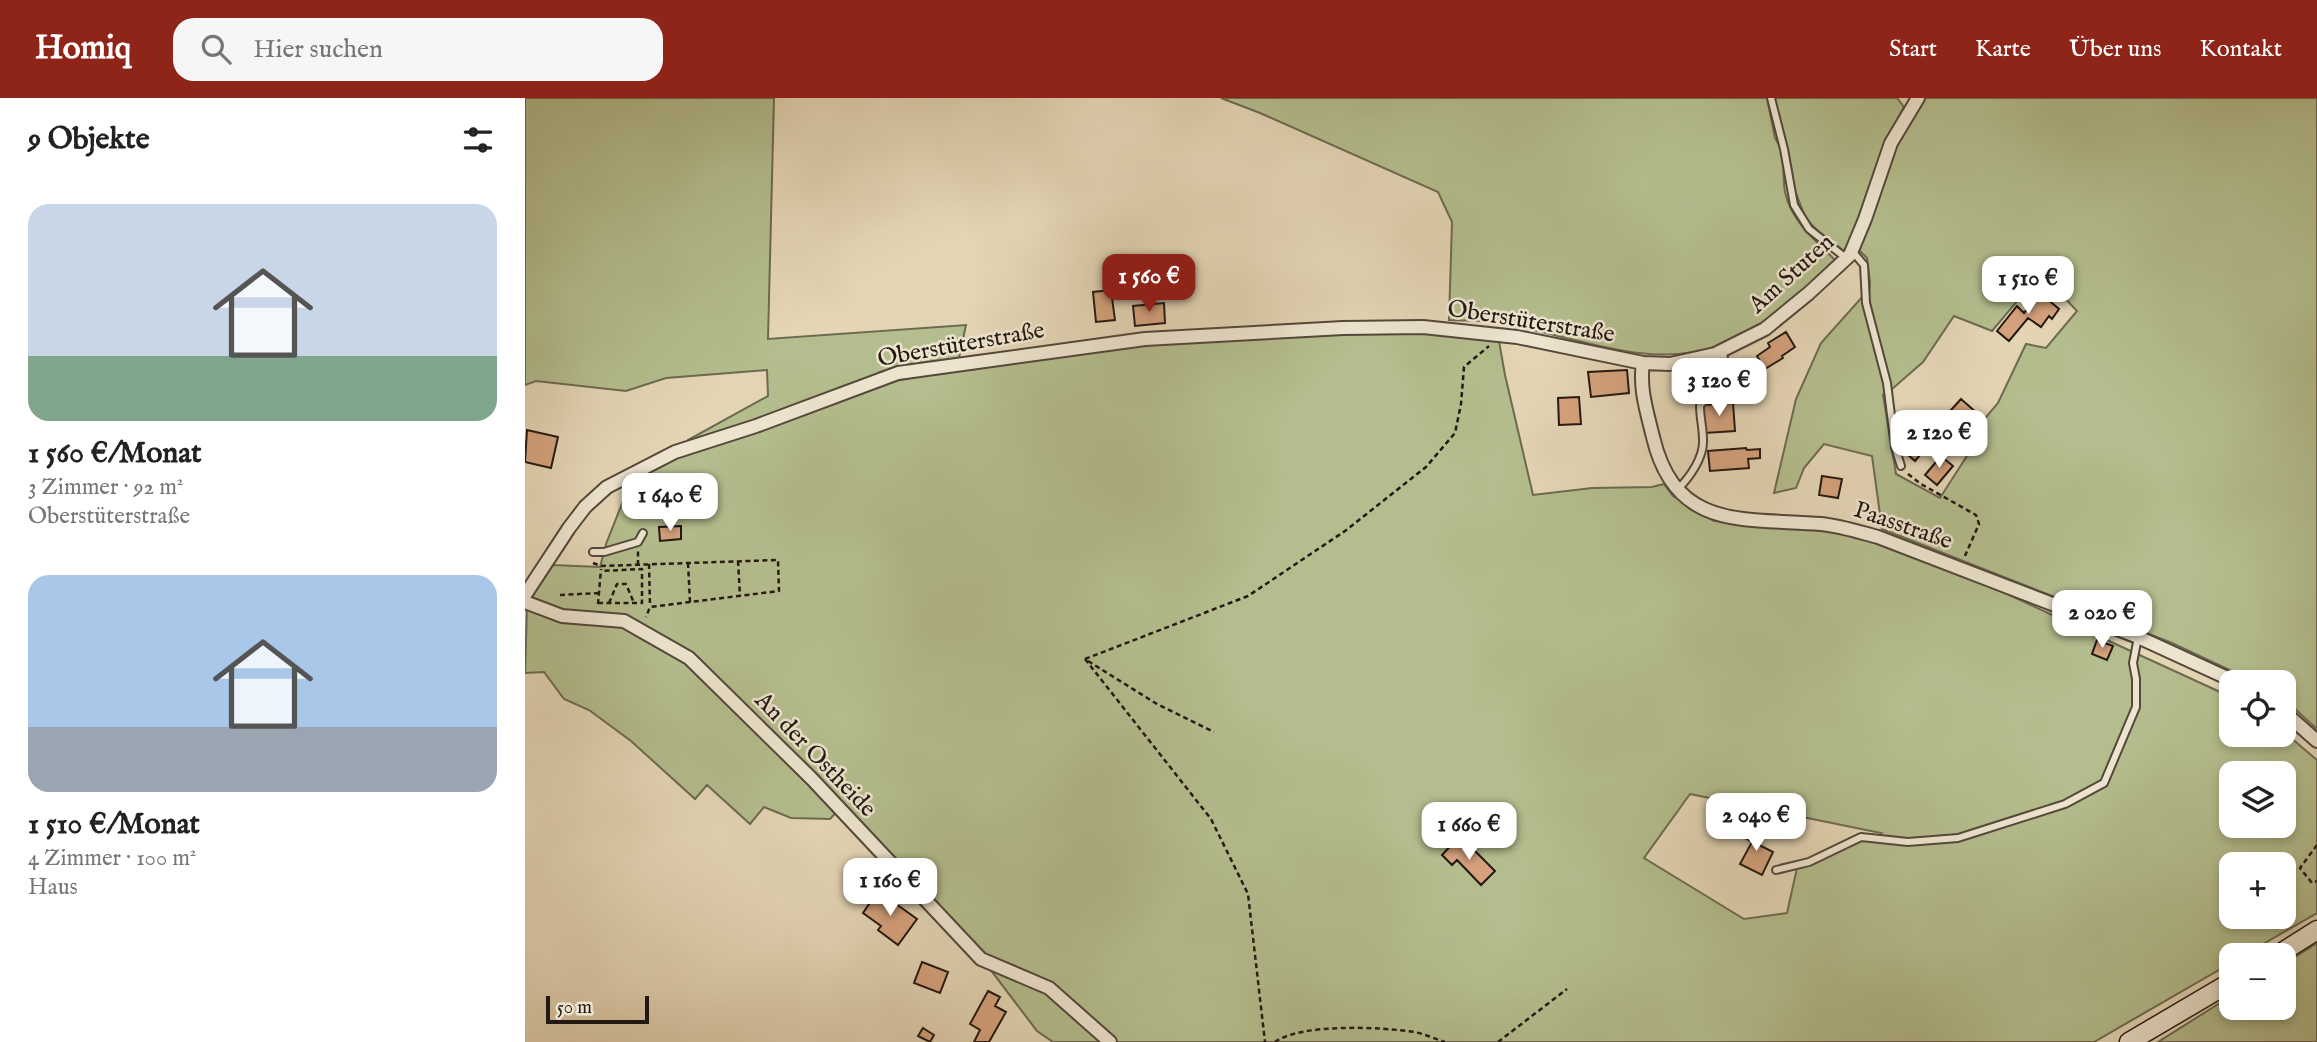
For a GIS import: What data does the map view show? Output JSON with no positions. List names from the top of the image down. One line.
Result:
{"streets":{"street":["Am Stuten","Oberstüterstraße","Paasstraße","An der Ostheide"]},"crossings":[["Am Stuten","Oberstüterstraße"],["Am Stuten","Paasstraße"],["Oberstüterstraße","Paasstraße"]],"scale_bar":"50 m","page":{"header":"Homiq","search":"Hier suchen","nav":["Start","Karte","Über uns","Kontakt"],"heading":"9 Objekte","list":[{"name":"1 560 €/Monat","note":"3 Zimmer · 92 m² · Oberstüterstraße"},{"name":"1 510 €/Monat","note":"4 Zimmer · 100 m² · Haus"}],"price":["1 560 €","1 510 €","3 120 €","2 120 €","1 640 €","2 020 €","2 040 €","1 660 €","1 160 €"],"map_buttons":["+","−"],"scale":"50 m"}}
